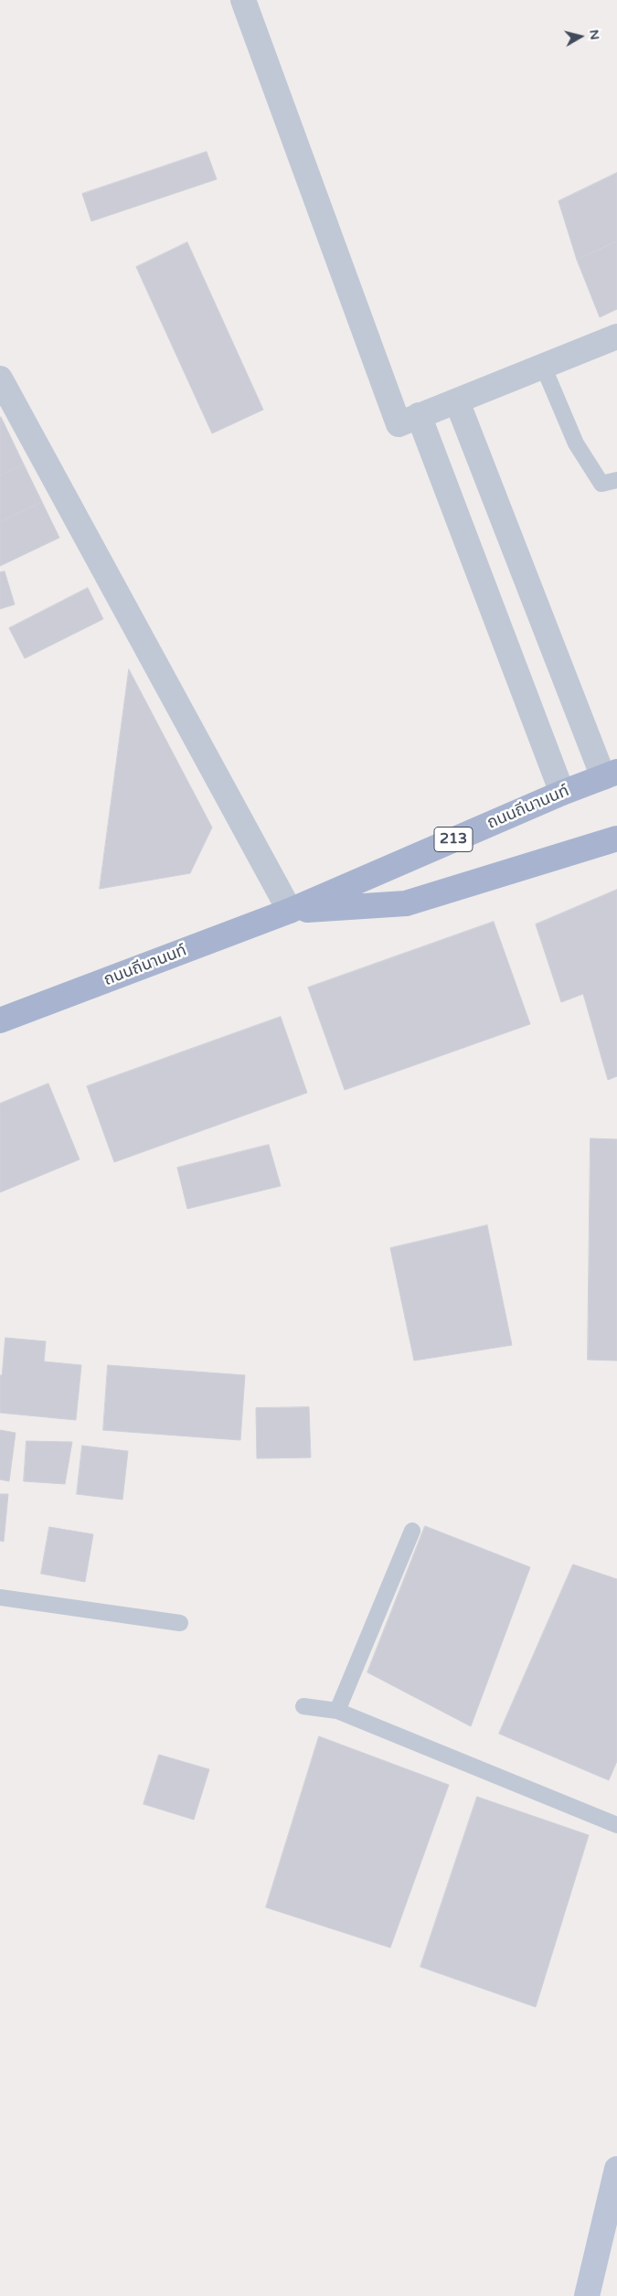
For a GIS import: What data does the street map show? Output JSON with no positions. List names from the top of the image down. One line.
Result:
{"streets":{"main road":["ถนนถีนานนท์","213"]},"north":"right"}
